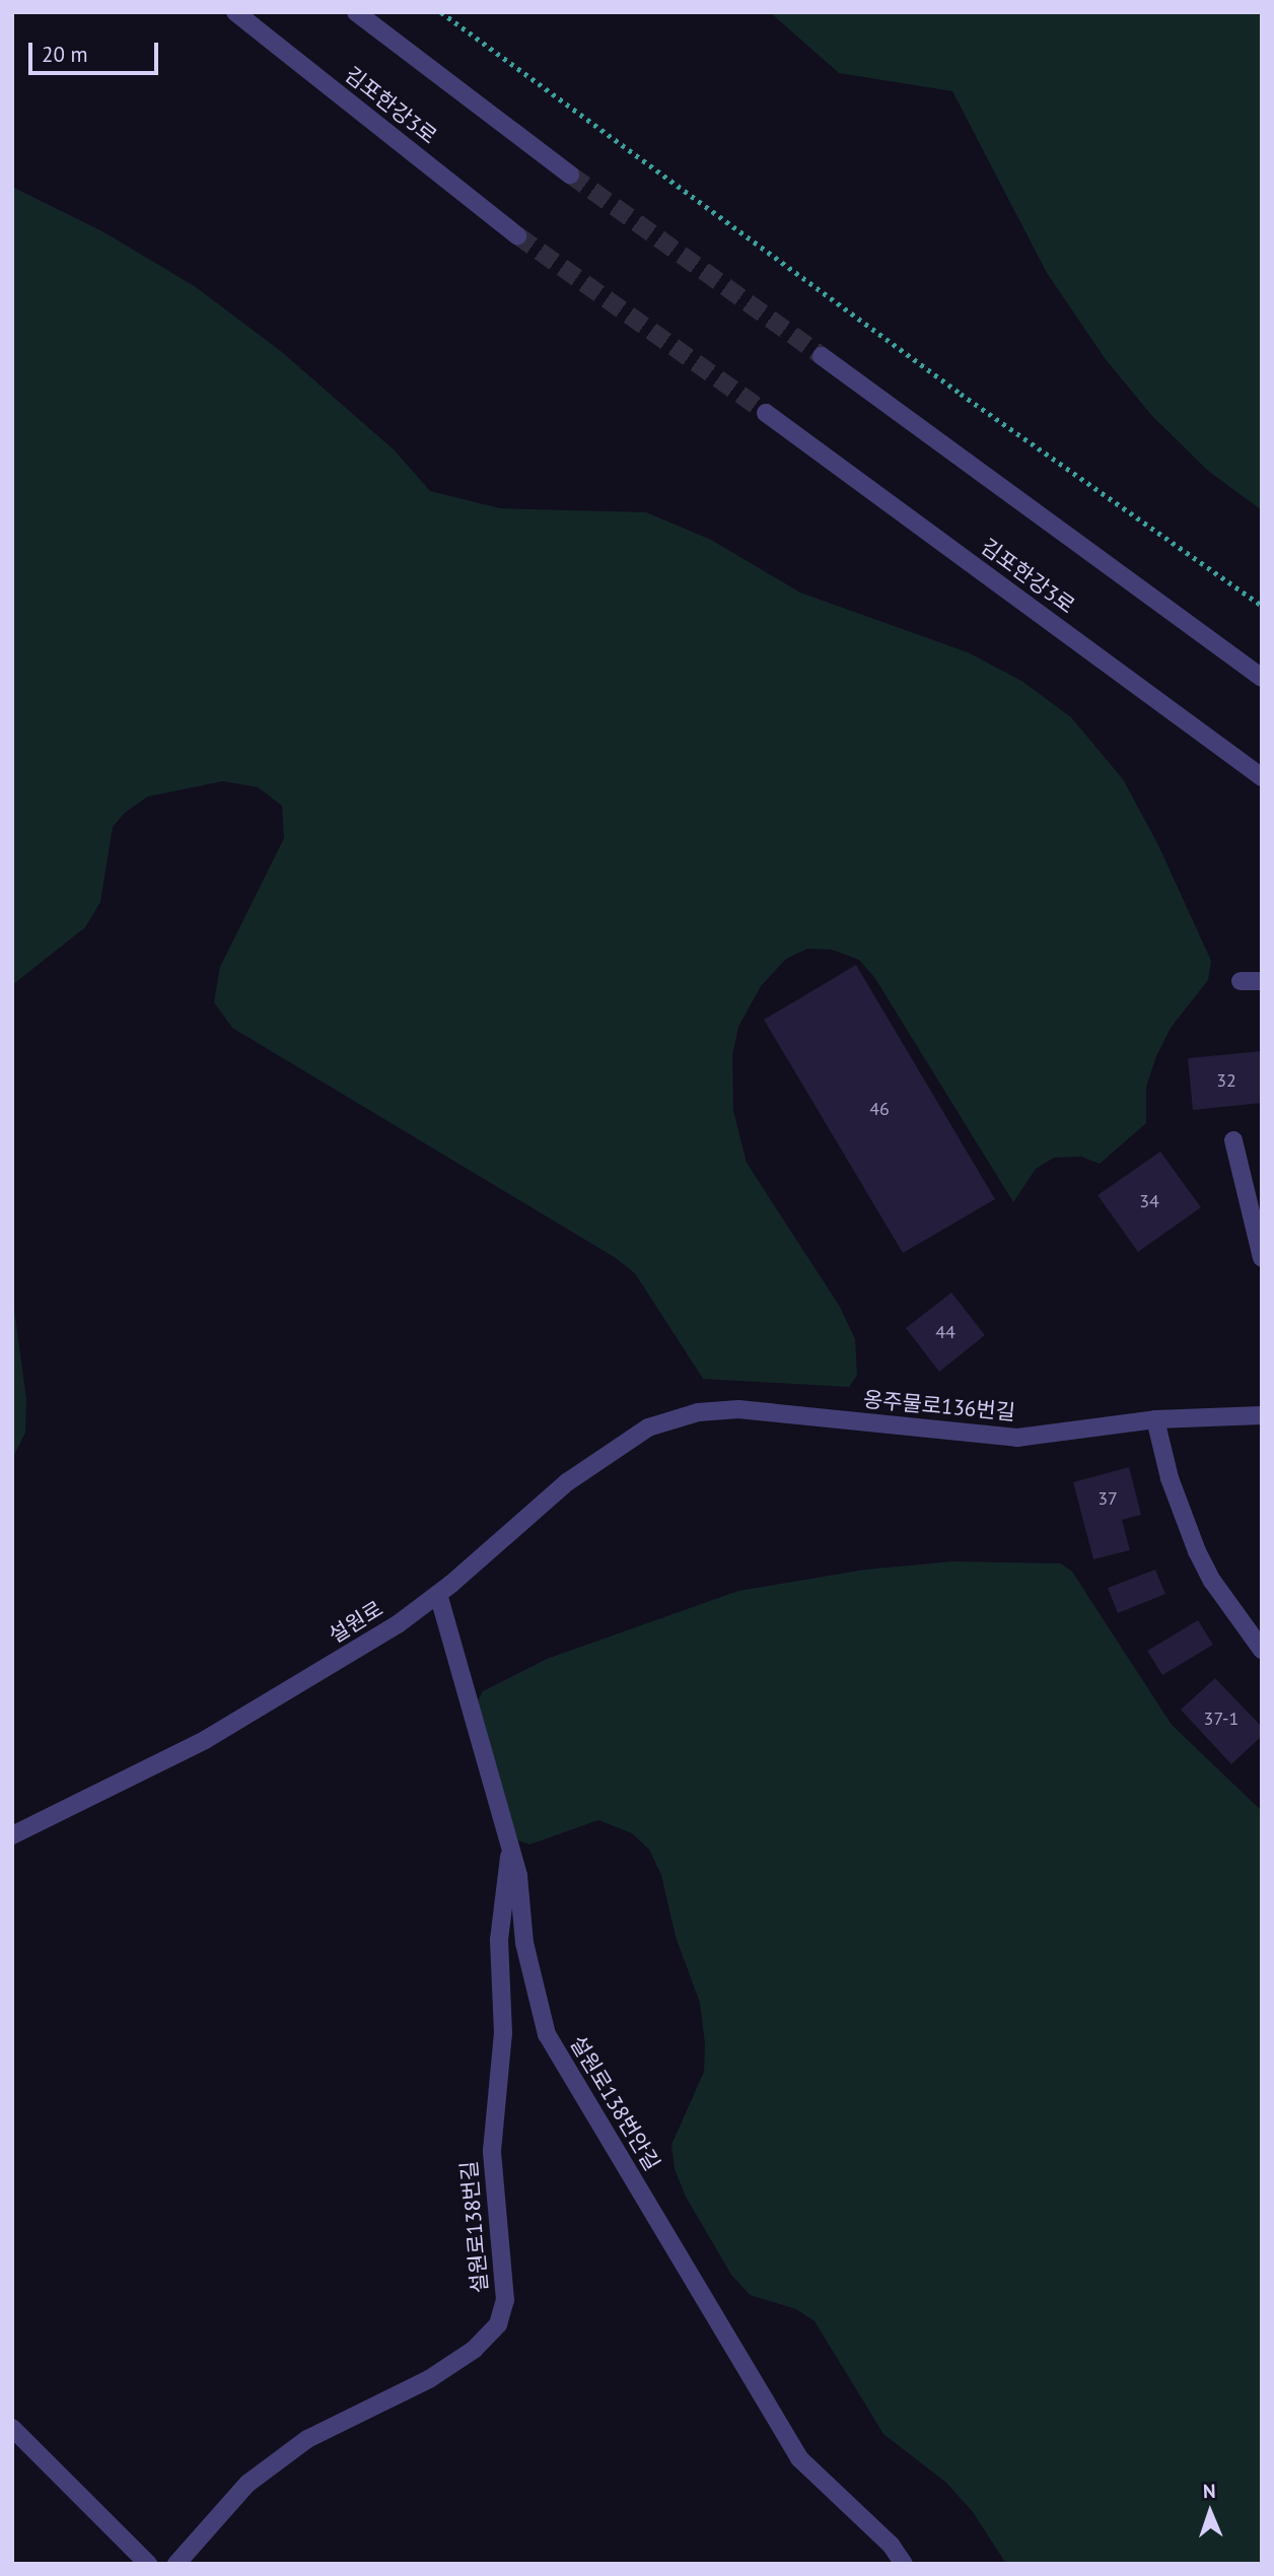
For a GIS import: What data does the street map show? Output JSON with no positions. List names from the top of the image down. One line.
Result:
{"streets":{"street":["김포한강3로","옹주물로136번길","설원로","설원로138번안길","설원로138번길"]},"crossings":[["옹주물로136번길","설원로"],["설원로","설원로138번안길"],["설원로138번안길","설원로138번길"]],"house_numbers":["32","46","34","44","37","37-1"],"scale_bar":"20 m","north":"top"}
